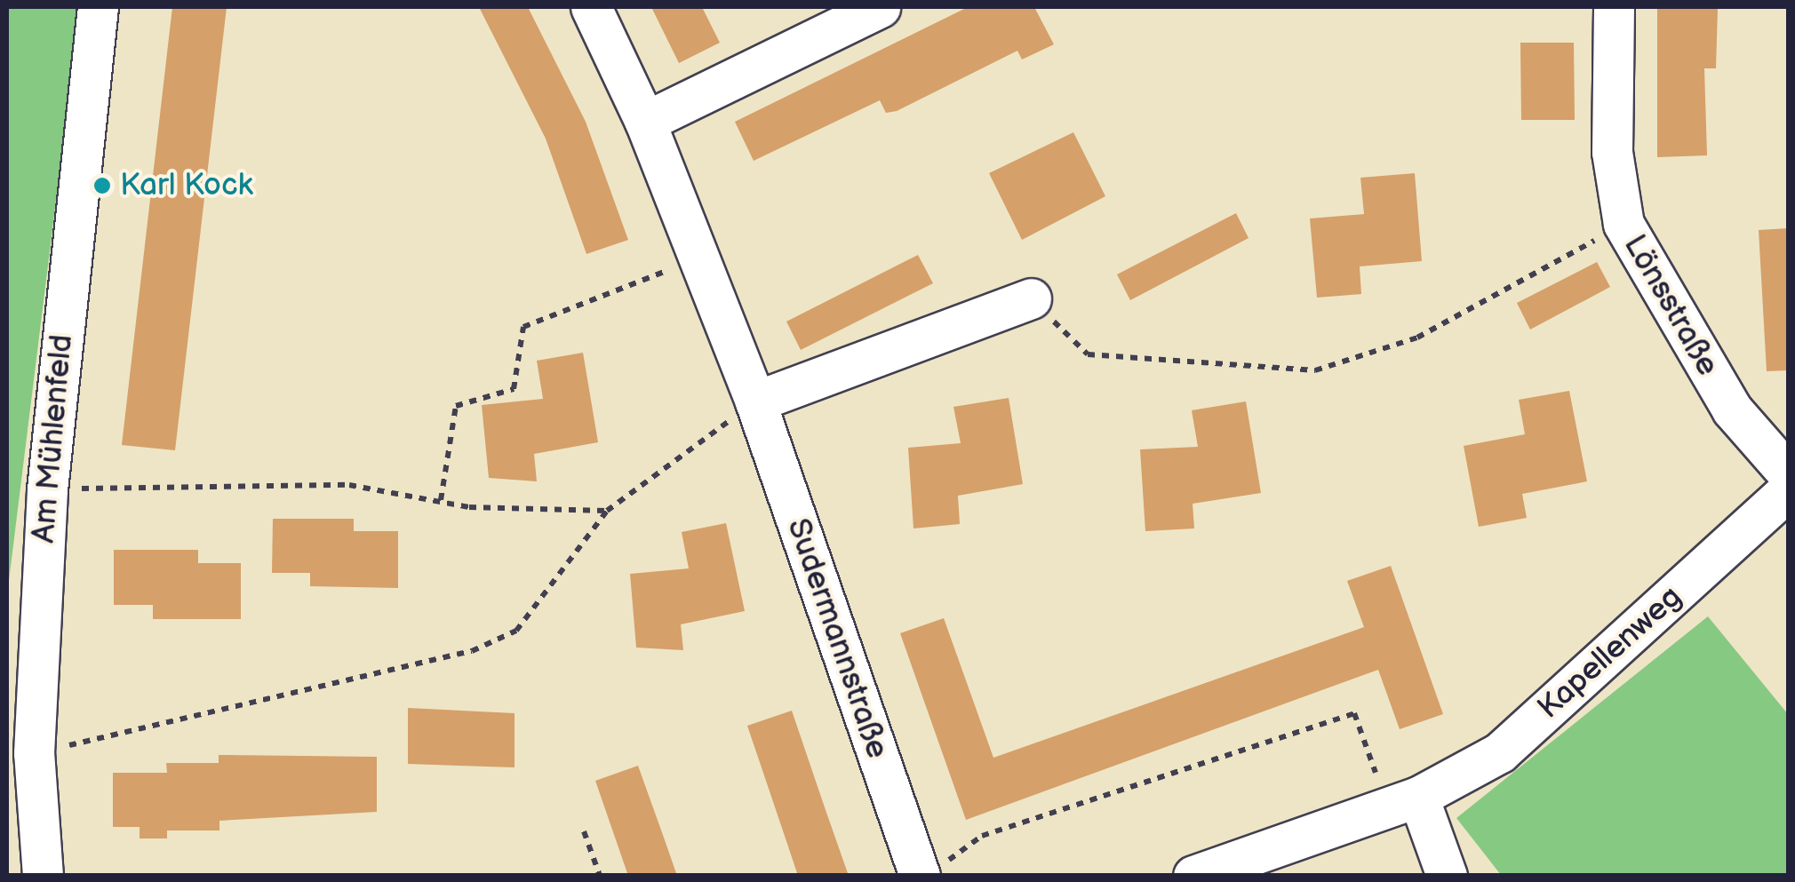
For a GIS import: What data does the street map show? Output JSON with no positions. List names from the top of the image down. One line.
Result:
{"streets":{"street":["Lönsstraße","Am Mühlenfeld","Sudermannstraße","Kapellenweg"]},"places":["Karl Kock"]}
